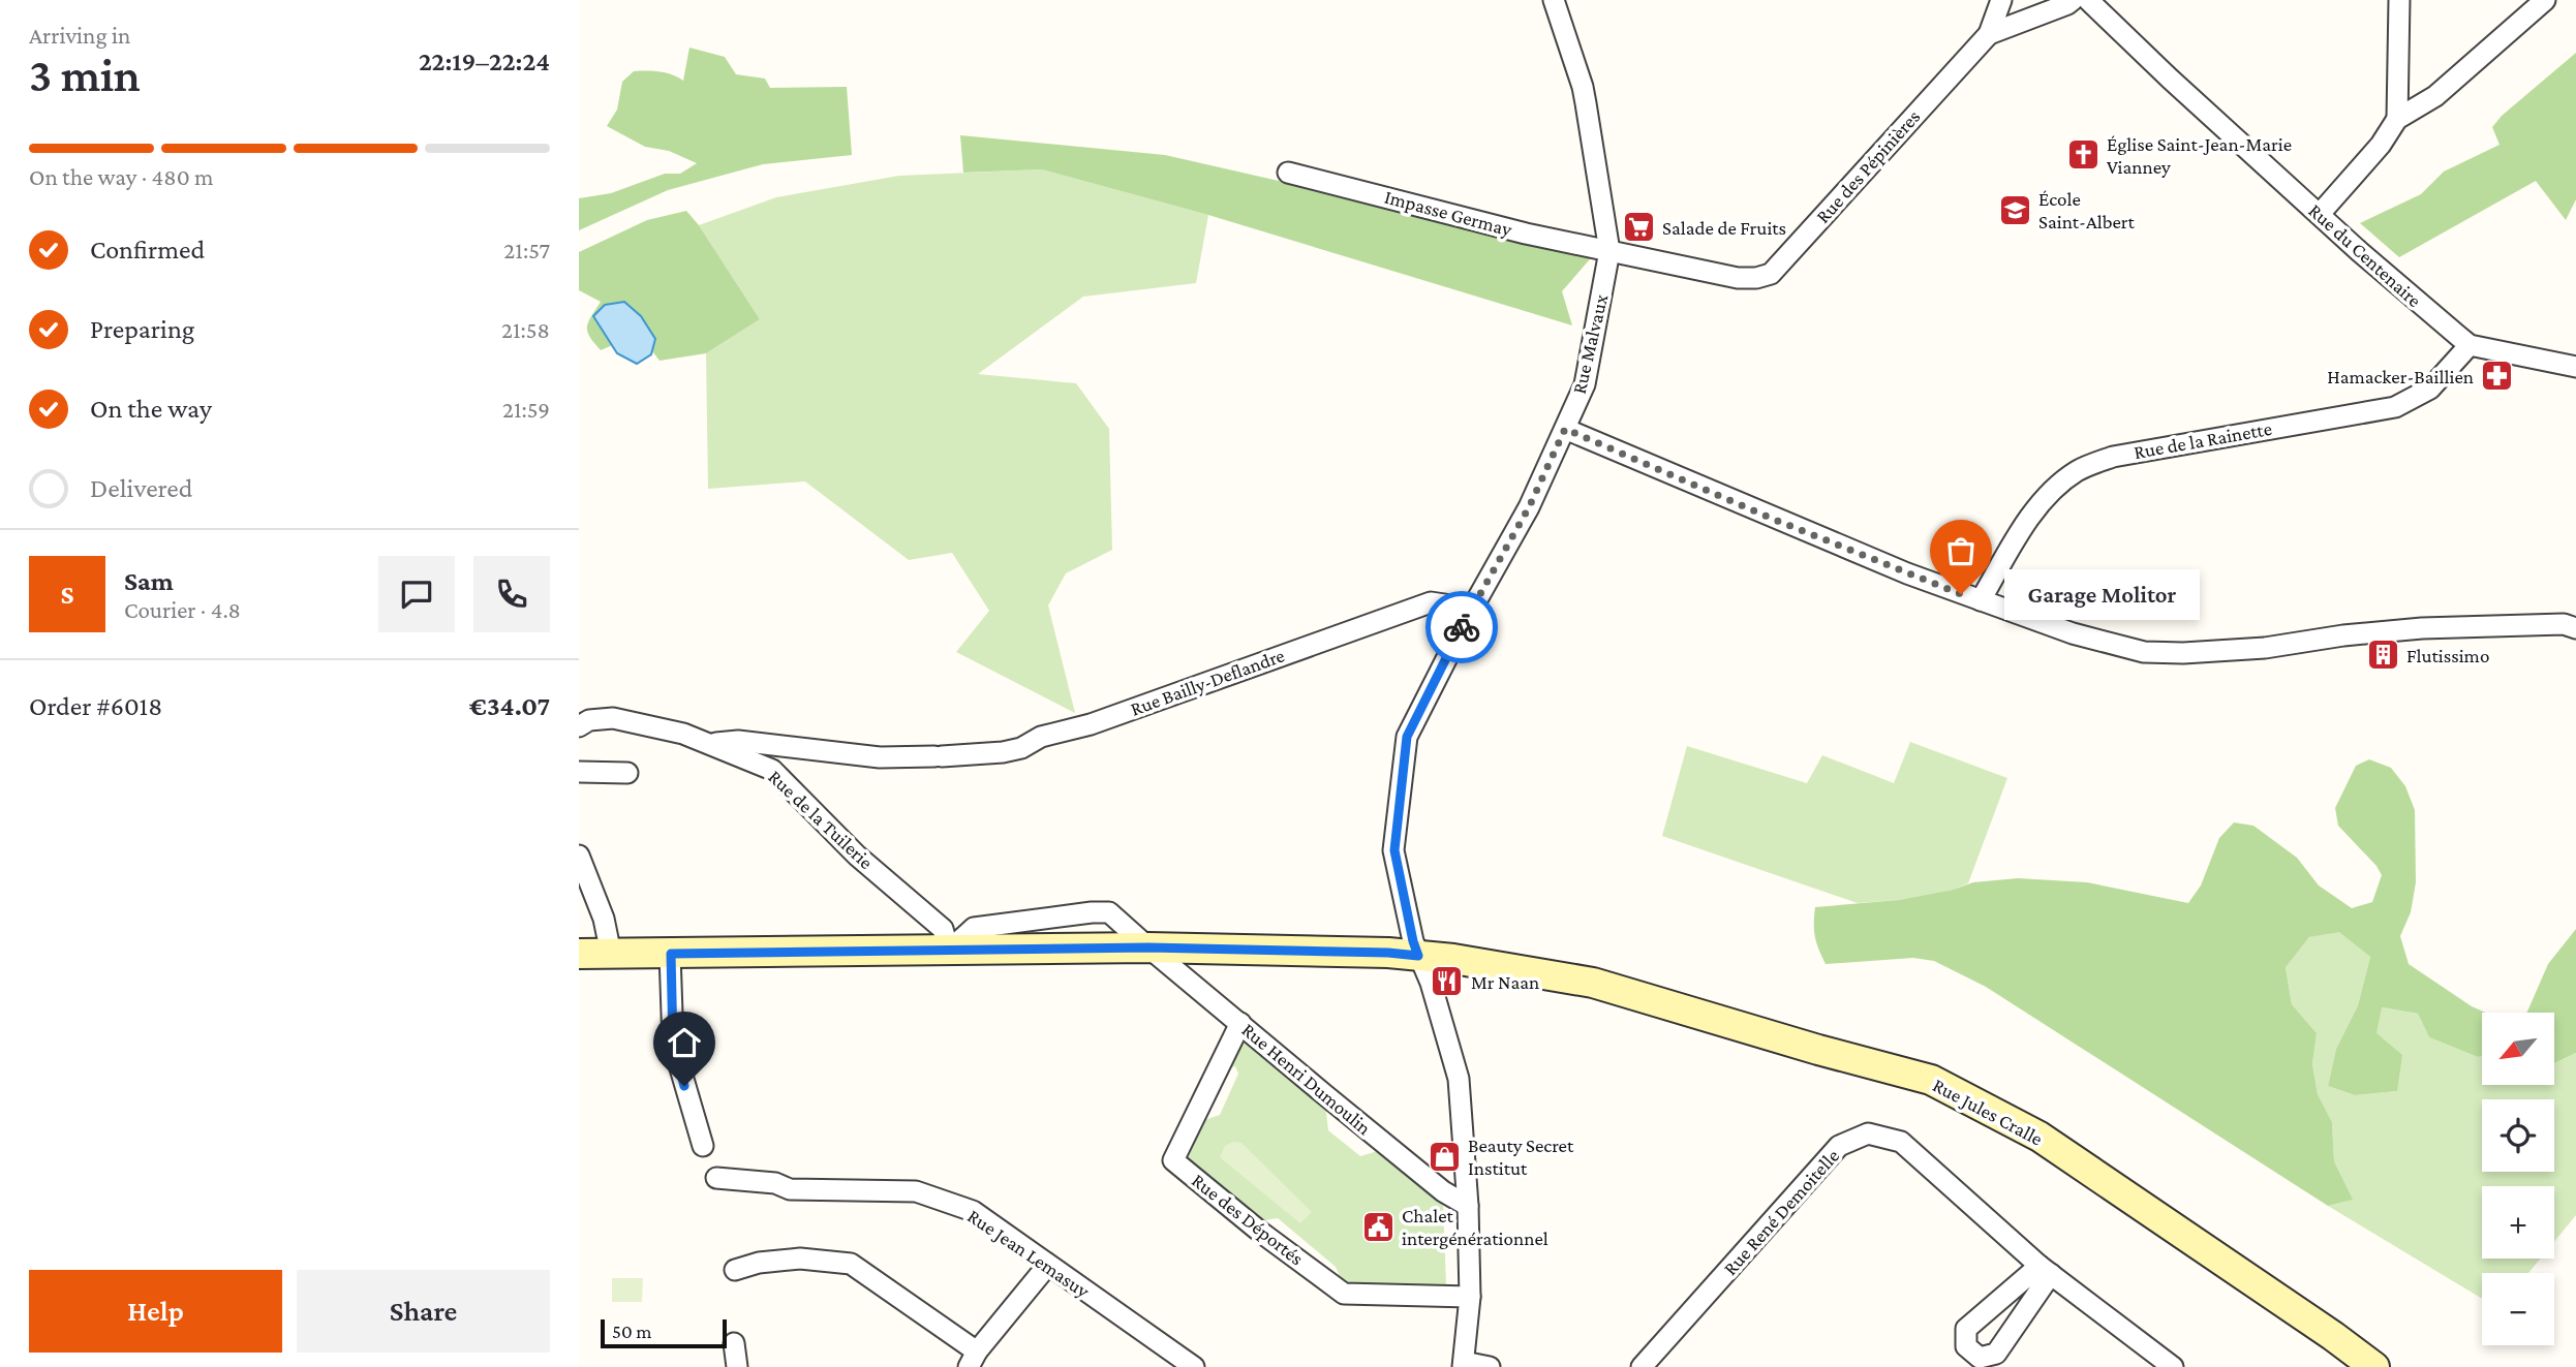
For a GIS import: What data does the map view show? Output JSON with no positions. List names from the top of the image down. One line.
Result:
{"streets":{"street":["Rue des Pépinières","Impasse Germay","Rue du Centenaire","Rue Malvaux","Rue de la Rainette","Rue Bailly-Deflandre","Rue de la Tuilerie","Rue Henri Dumoulin","Rue Jules Cralle","Rue René Demoitelle","Rue des Déportés","Rue Jean Lemasuy"]},"crossings":[["Rue des Pépinières","Impasse Germay"],["Rue des Pépinières","Rue Malvaux"],["Impasse Germay","Rue Malvaux"],["Rue du Centenaire","Rue de la Rainette"],["Rue Malvaux","Rue Bailly-Deflandre"],["Rue Malvaux","Rue Henri Dumoulin"],["Rue Malvaux","Rue Jules Cralle"],["Rue Malvaux","Rue des Déportés"],["Rue Bailly-Deflandre","Rue de la Tuilerie"],["Rue de la Tuilerie","Rue Henri Dumoulin"],["Rue de la Tuilerie","Rue Jules Cralle"],["Rue Henri Dumoulin","Rue Jules Cralle"],["Rue Henri Dumoulin","Rue des Déportés"]],"places":{"church":["Église Saint-Jean-Marie Vianney"],"school or university":["École Saint-Albert"],"supermarket":["Salade de Fruits"],"pharmacy":["Hamacker-Baillien"],"other":["Garage Molitor"],"building":["Flutissimo"],"restaurant":["Mr Naan"],"shop":["Beauty Secret Institut"],"public building":["Chalet intergénérationnel"]},"scale_bar":"50 m","north":"bottom left","page":{"heading":["3 min","Arriving in","22:19–22:24"],"panel":["Sam","Courier · 4.8","Order #6018","€34.07"],"bar":"On the way · 480 m","list":[["Confirmed","21:57"],["Preparing","21:58"],["On the way","21:59"],"Delivered"],"round":"S","bubble":"Garage Molitor","map_buttons":["+","−"],"buttons":["Help","Share"],"scale":"50 m"}}
